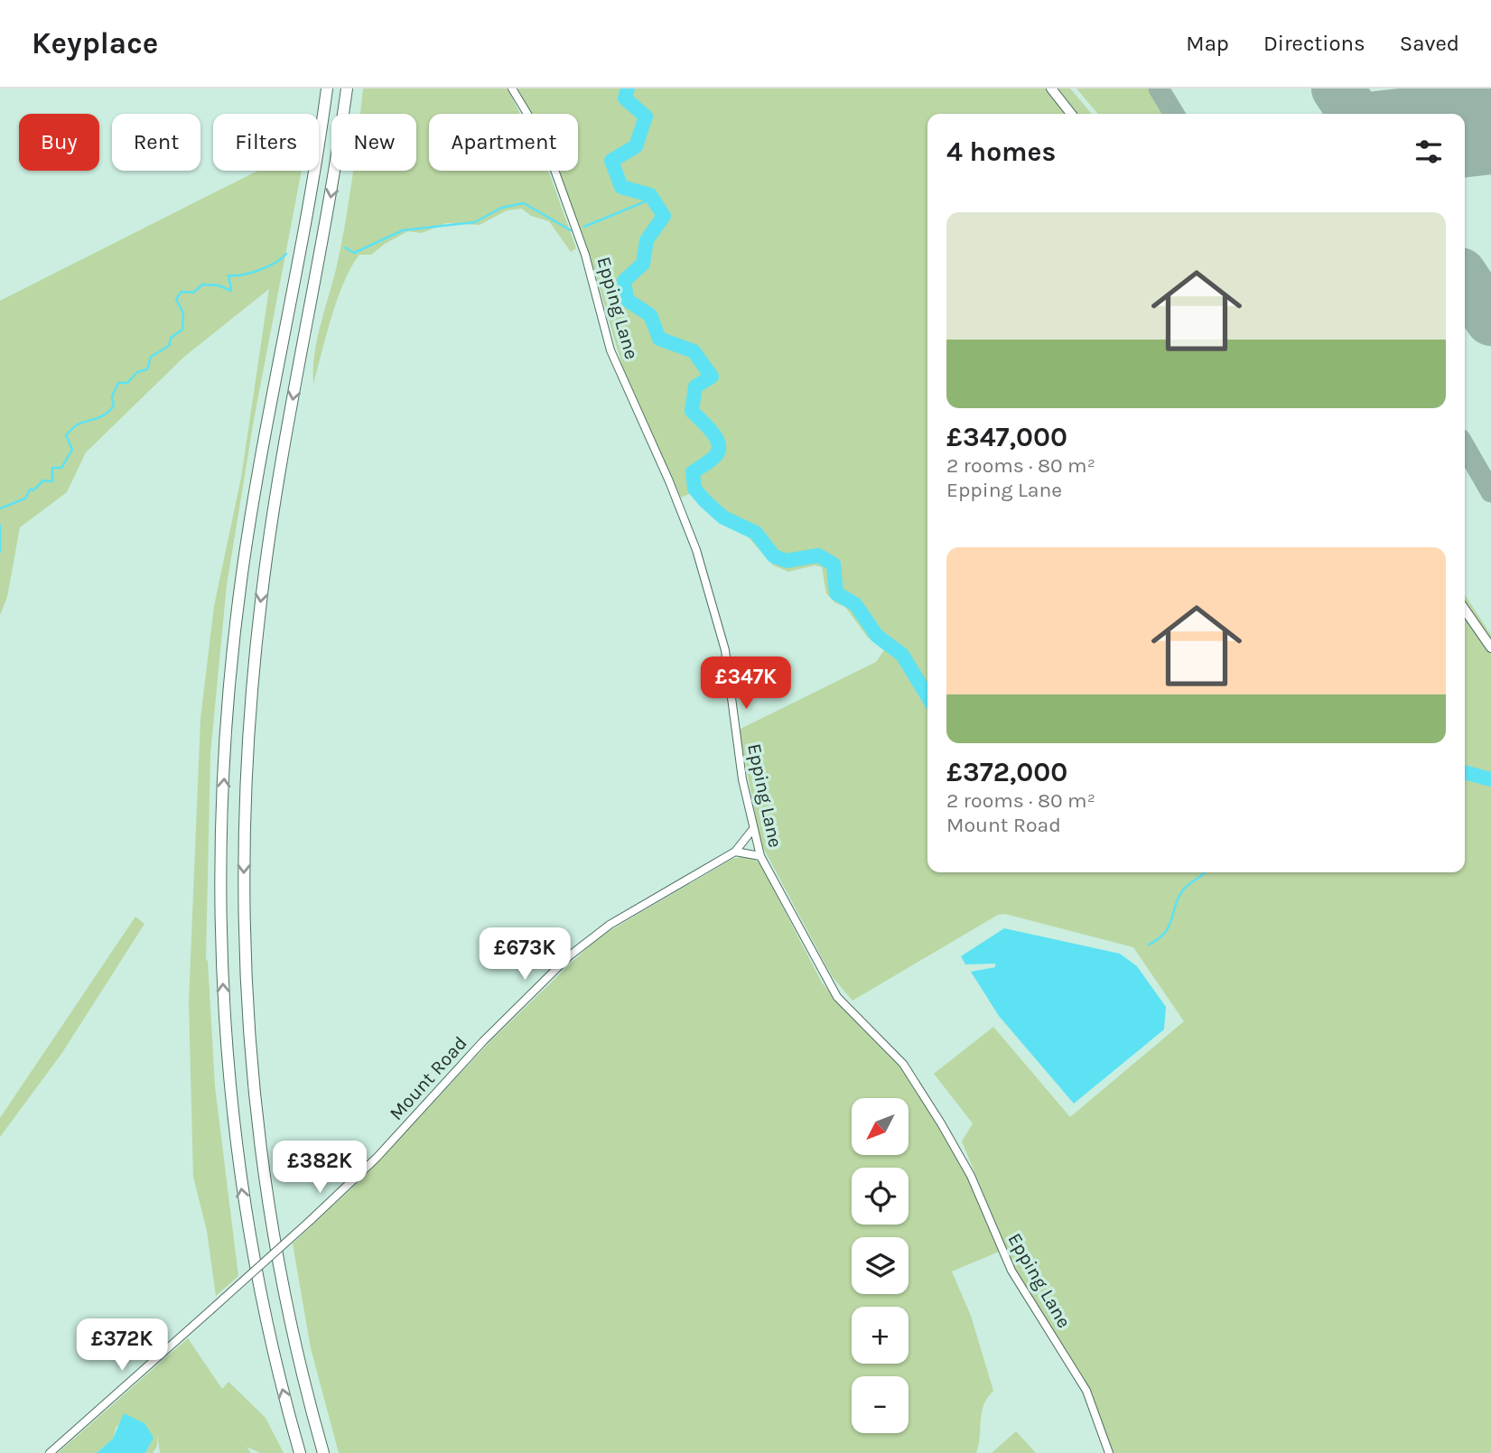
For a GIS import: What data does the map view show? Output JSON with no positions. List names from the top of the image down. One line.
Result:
{"streets":{"street":["Epping Lane","Mount Road"]},"crossings":[["Epping Lane","Mount Road"]],"north":"bottom left","page":{"header":"Keyplace","nav":["Map","Directions","Saved"],"chip":["Buy","Rent","Filters","New","Apartment"],"heading":"4 homes","list":[{"name":"£347,000","note":"2 rooms · 80 m² · Epping Lane"},{"name":"£372,000","note":"2 rooms · 80 m² · Mount Road"}],"price":["£347K","£673K","£382K","£372K"],"map_buttons":["+","−"]}}
